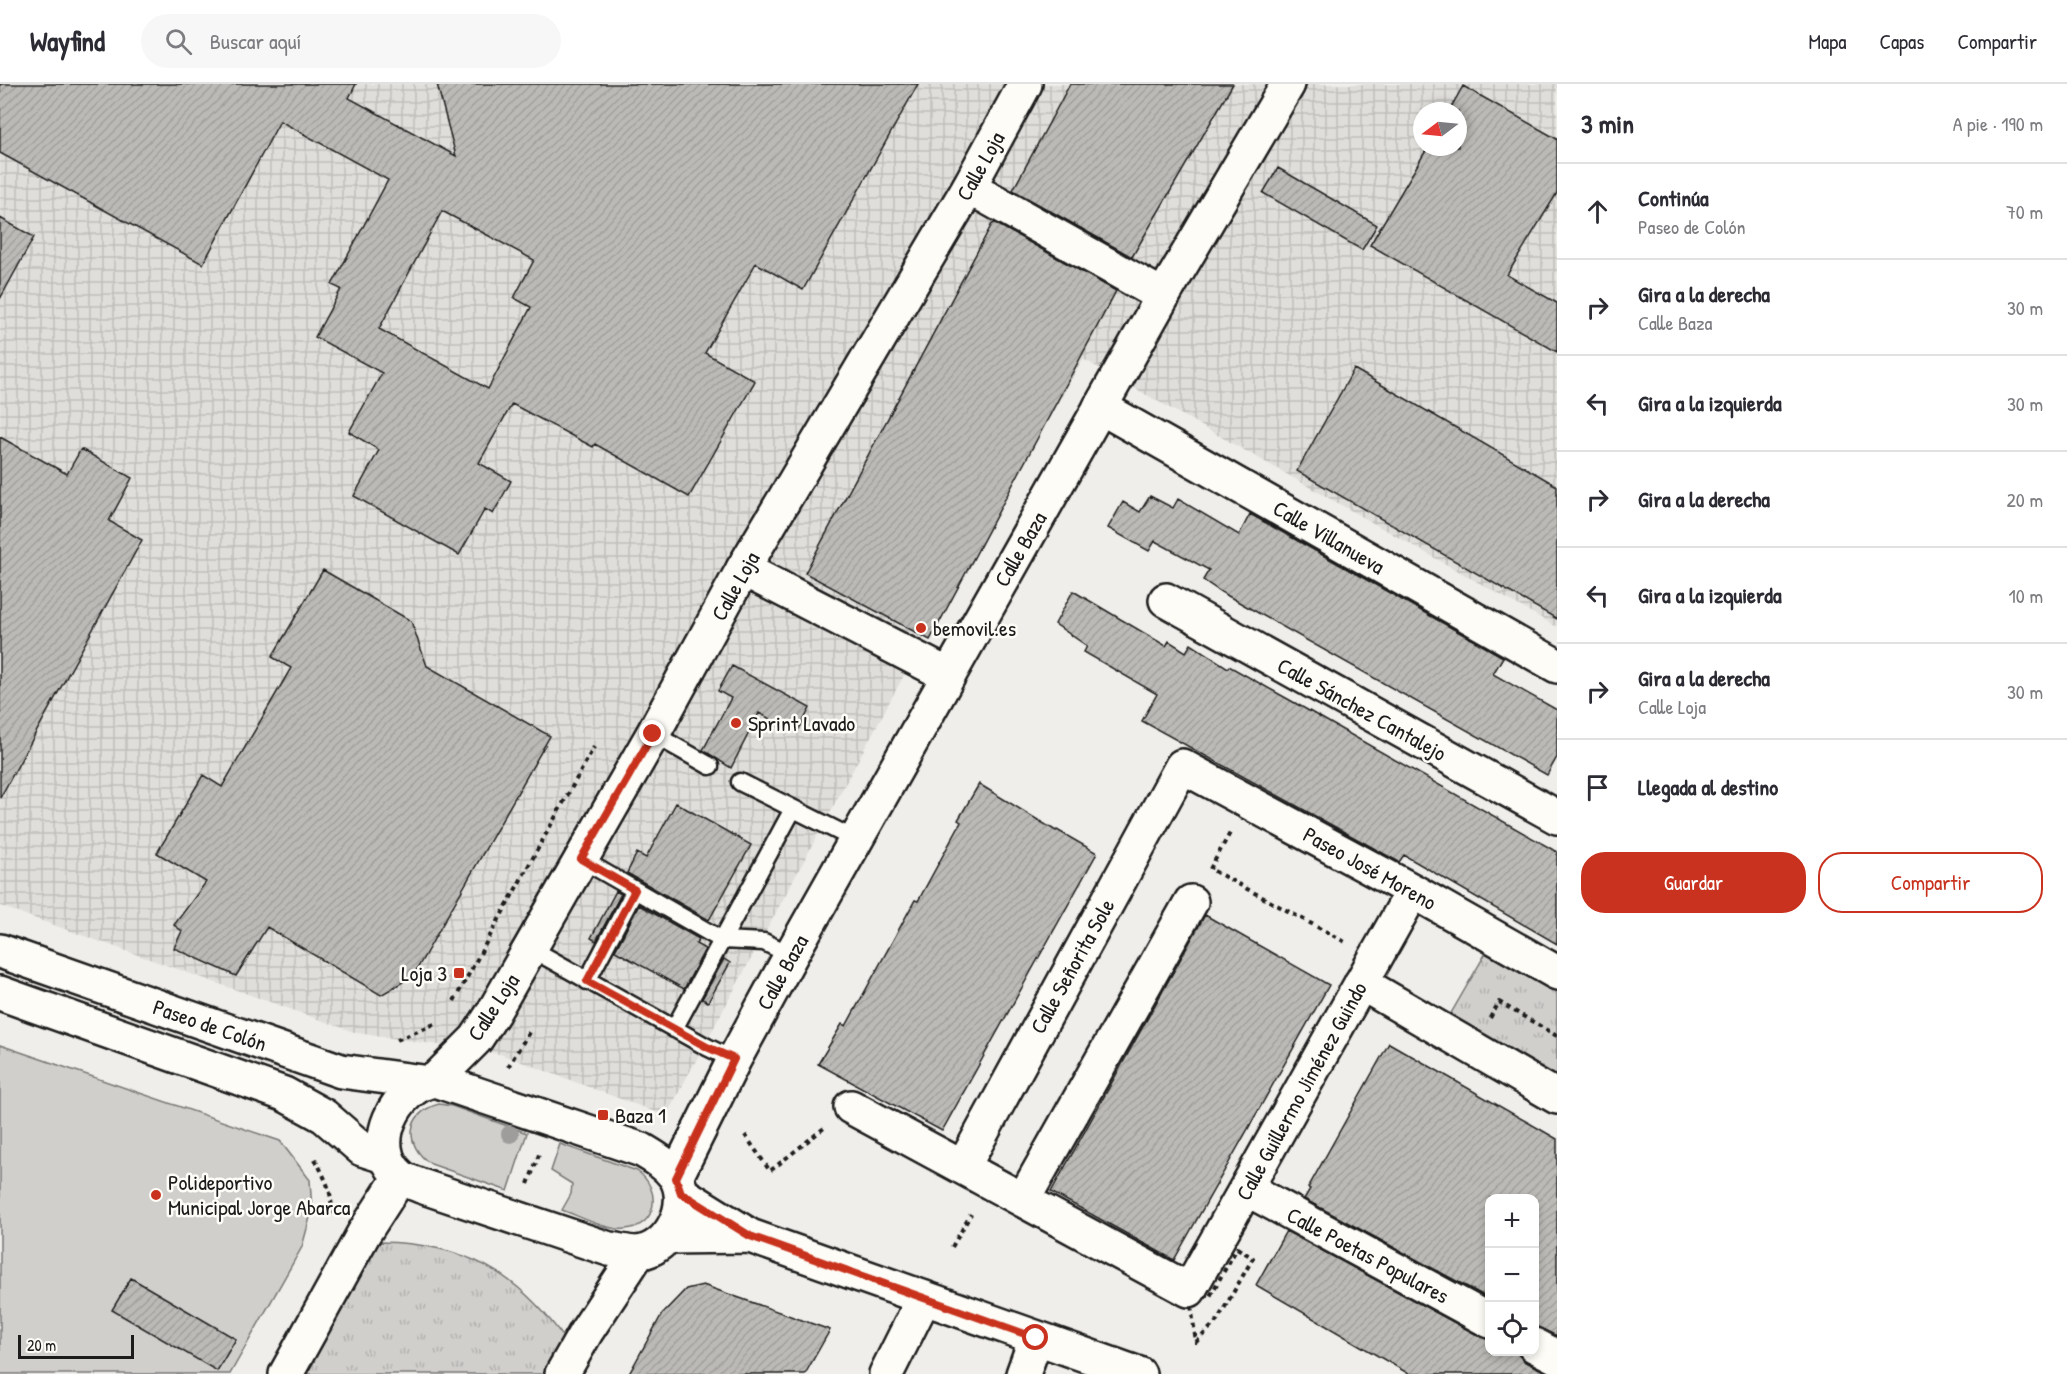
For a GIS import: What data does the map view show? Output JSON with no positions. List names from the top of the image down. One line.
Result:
{"streets":{"street":["Calle Loja","Calle Villanueva","Calle Baza","Calle Sánchez Cantalejo","Paseo José Moreno","Calle Señorita Sole","Paseo de Colón","Calle Guillermo Jiménez Guindo","Calle Poetas Populares"]},"crossings":[["Calle Loja","Paseo de Colón"],["Calle Villanueva","Calle Baza"],["Calle Baza","Paseo de Colón"],["Paseo José Moreno","Calle Señorita Sole"],["Paseo José Moreno","Calle Guillermo Jiménez Guindo"],["Calle Guillermo Jiménez Guindo","Calle Poetas Populares"]],"places":{"other":["bemovil.es","Sprint Lavado","Polideportivo Municipal Jorge Abarca"],"transit":["Loja 3","Baza 1"]},"scale_bar":"20 m","north":"left","page":{"header":"Wayfind","search":"Buscar aquí","nav":["Mapa","Capas","Compartir"],"heading":["3 min","A pie · 190 m"],"list":[["Continúa","Paseo de Colón","70 m"],["Gira a la derecha","Calle Baza","30 m"],["Gira a la izquierda","30 m"],["Gira a la derecha","20 m"],["Gira a la izquierda","10 m"],["Gira a la derecha","Calle Loja","30 m"],"Llegada al destino"],"buttons":["Guardar","Compartir"],"map_buttons":["+","−"],"scale":"20 m"}}
